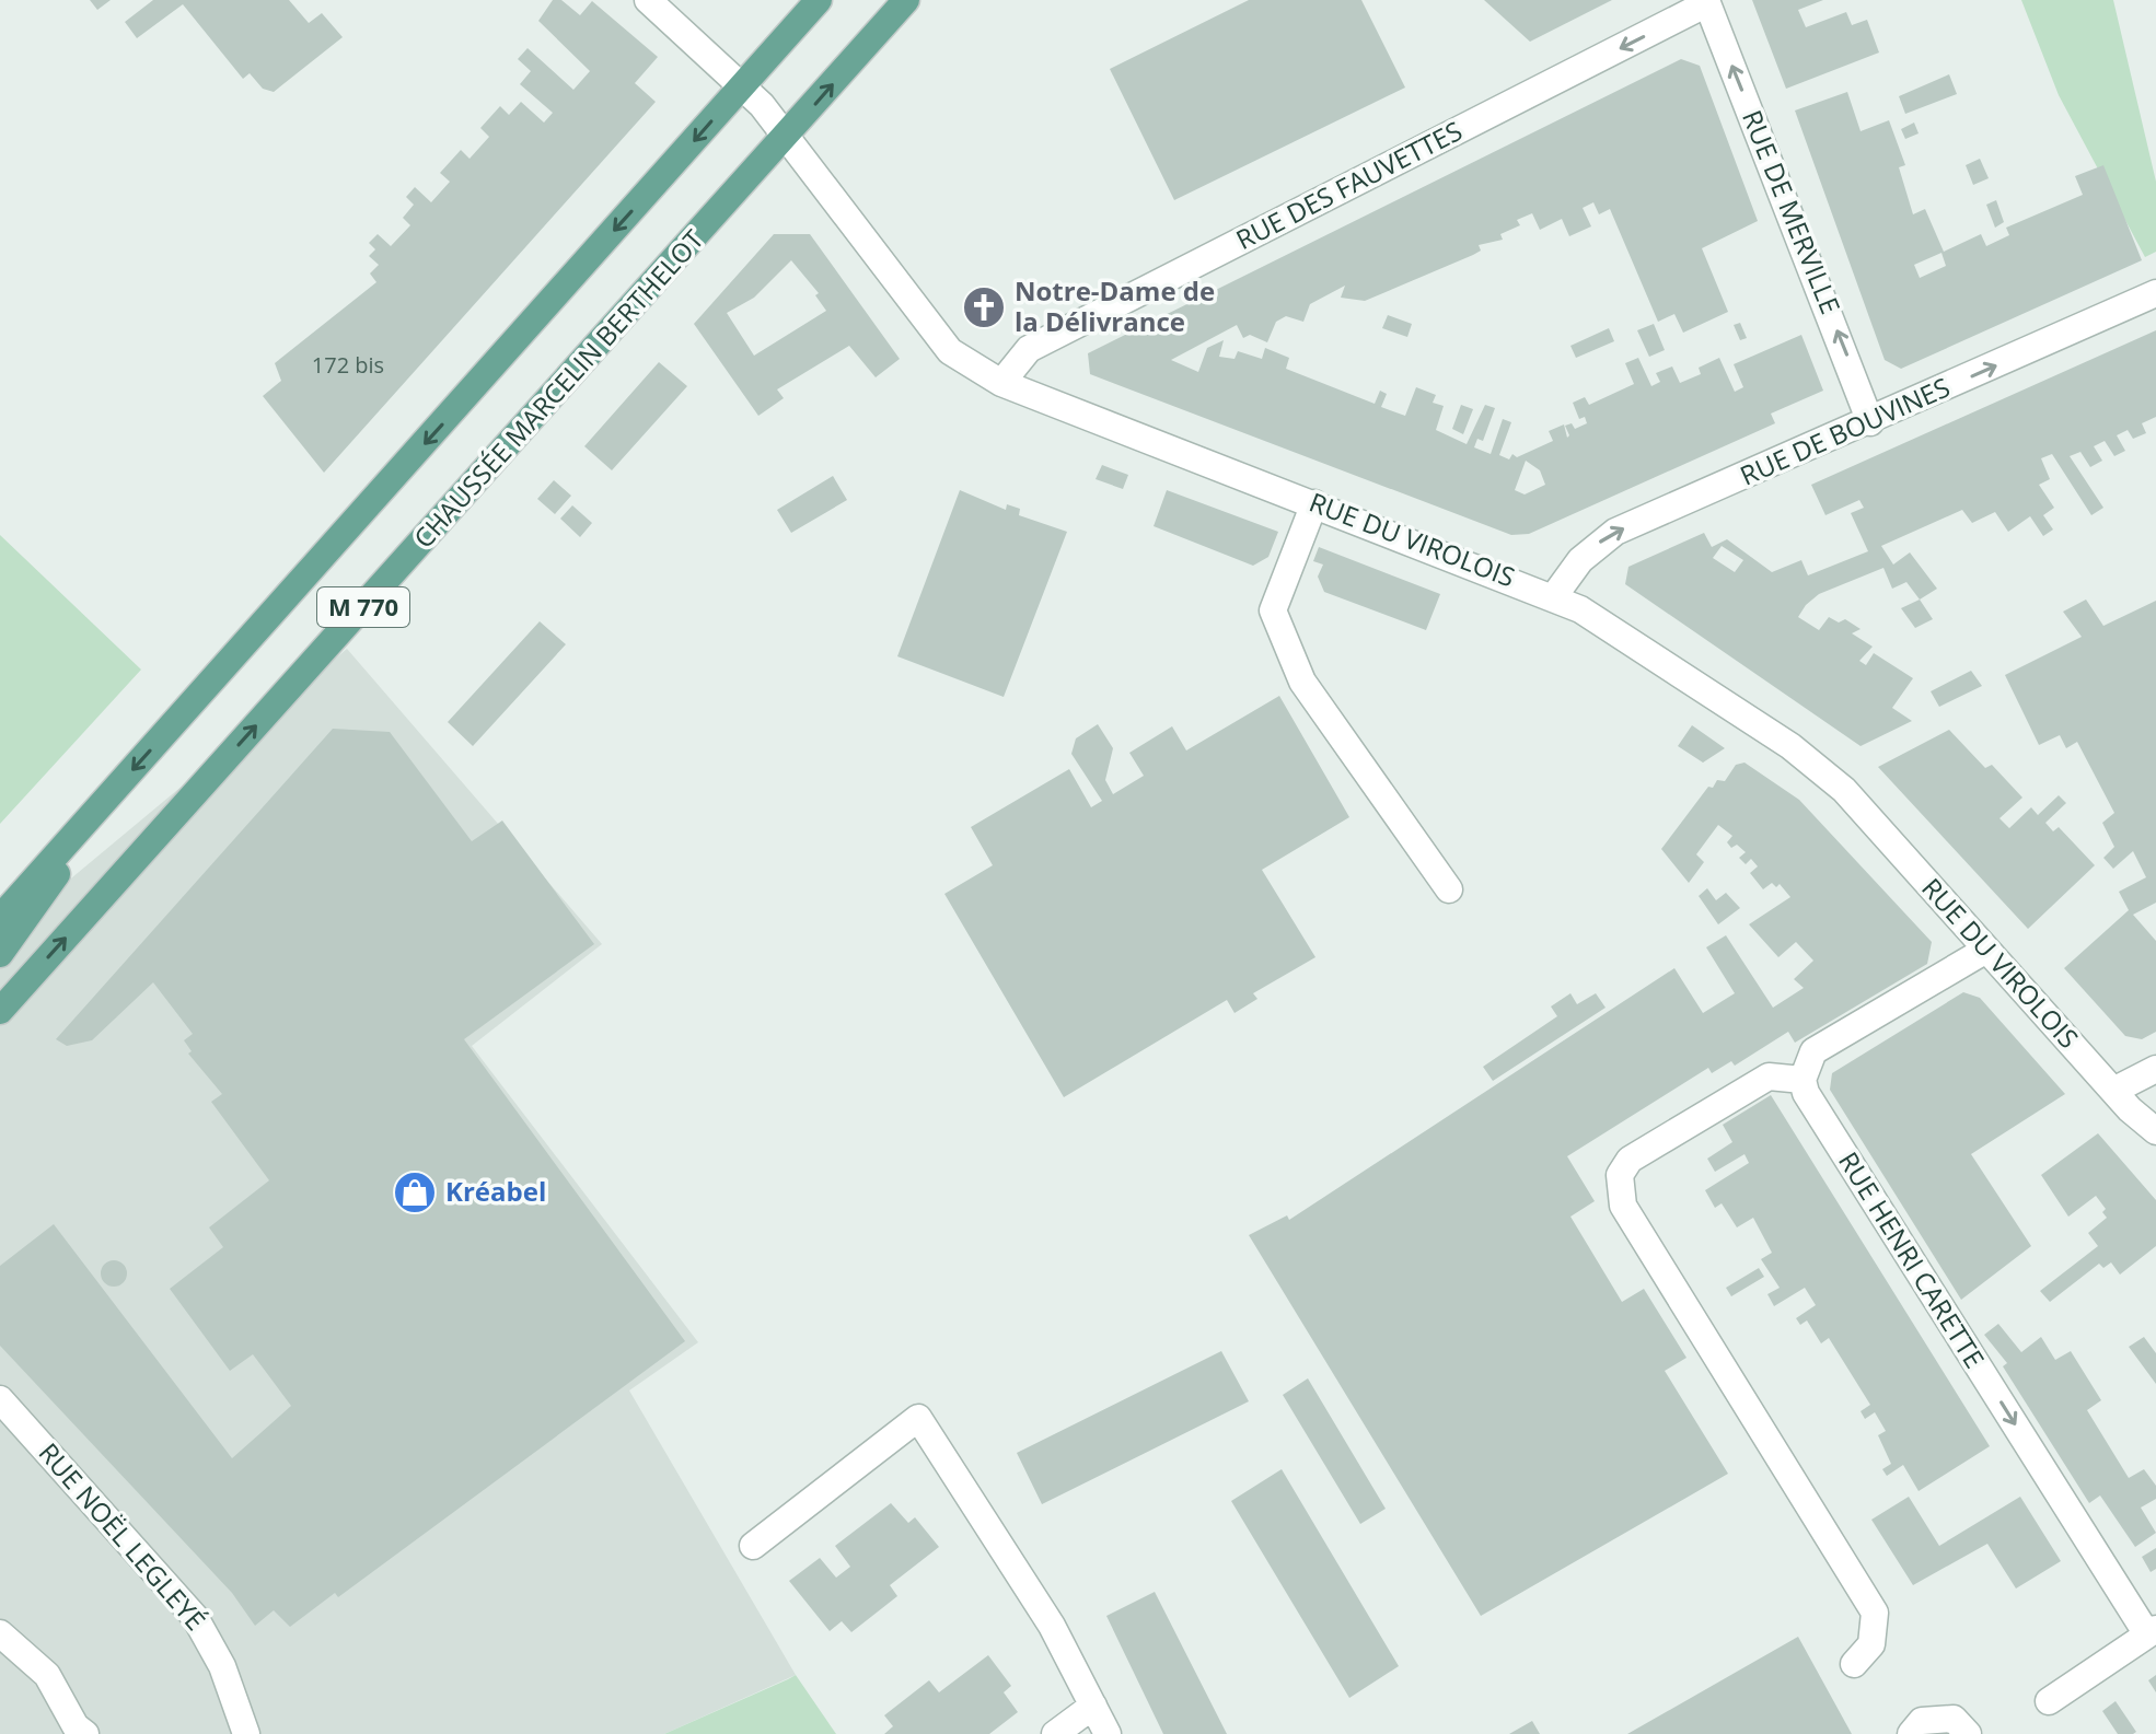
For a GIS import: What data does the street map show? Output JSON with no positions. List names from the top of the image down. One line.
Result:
{"streets":{"main road":["CHAUSSÉE MARCELIN BERTHELOT","M 770"],"street":["RUE DES FAUVETTES","RUE DE MERVILLE","RUE DE BOUVINES","RUE DU VIROLOIS","RUE HENRI CARETTE","RUE NOËL LEGLEYÉ"]},"crossings":[["RUE DES FAUVETTES","RUE DE MERVILLE"],["RUE DES FAUVETTES","RUE DU VIROLOIS"],["RUE DE MERVILLE","RUE DE BOUVINES"],["CHAUSSÉE MARCELIN BERTHELOT","RUE DU VIROLOIS"],["RUE DE BOUVINES","RUE DU VIROLOIS"],["RUE DU VIROLOIS","M 770"]],"one_way":["RUE DES FAUVETTES","RUE DE MERVILLE","RUE DE BOUVINES","RUE HENRI CARETTE"],"places":{"church":["Notre-Dame de la Délivrance"],"shop":["Kréabel"]},"house_numbers":["172 bis"]}
